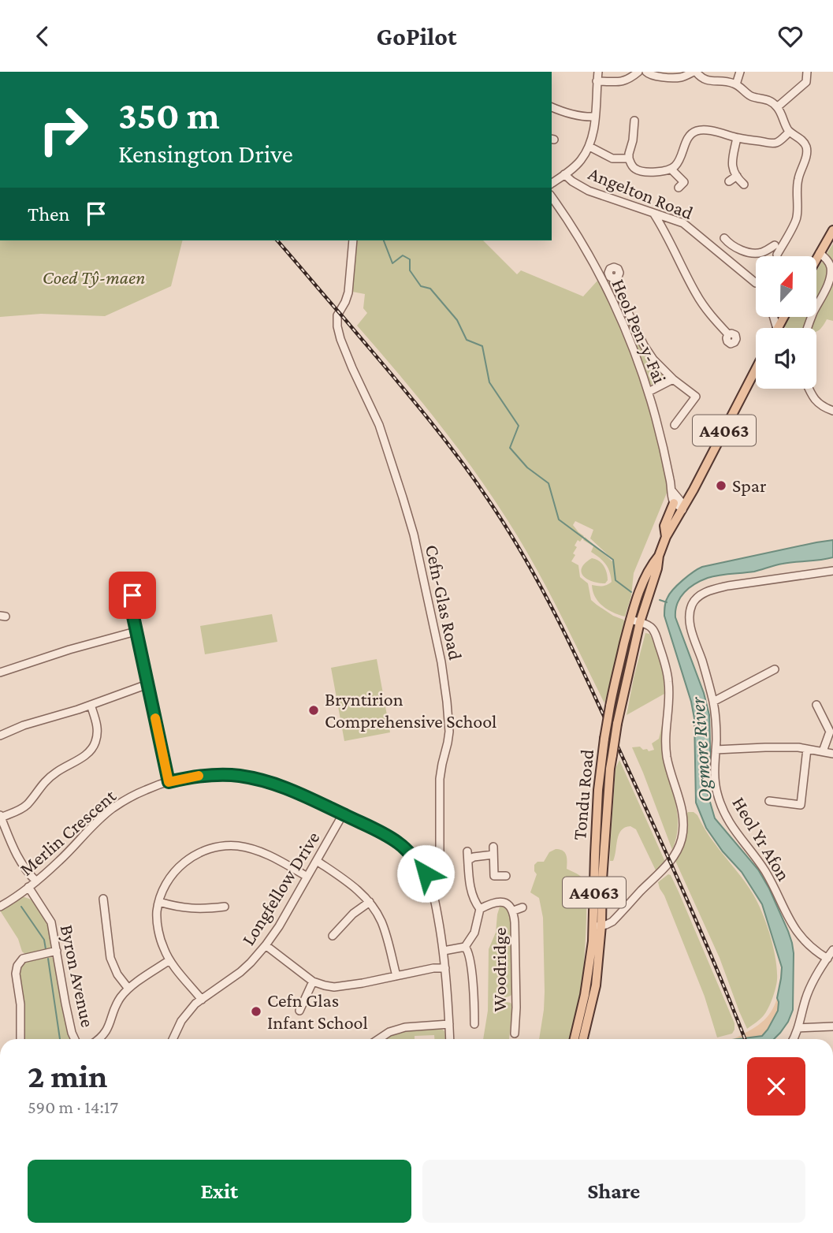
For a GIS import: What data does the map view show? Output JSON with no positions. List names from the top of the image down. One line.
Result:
{"streets":{"main road":["A4063","Tondu Road"],"street":["Angelton Road","Heol Pen-y-Fai","Cefn-Glas Road","Merlin Crescent","Heol Yr Afon","Longfellow Drive","Woodridge","Byron Avenue"]},"crossings":[["Heol Pen-y-Fai","A4063"],["Heol Pen-y-Fai","Tondu Road"],["A4063","Tondu Road"],["Cefn-Glas Road","Merlin Crescent"],["Merlin Crescent","Longfellow Drive"],["Merlin Crescent","Byron Avenue"]],"water":["Ogmore River"],"parks":["Coed Tŷ-maen"],"places":["Spar","Bryntirion Comprehensive School","Cefn Glas Infant School"],"north":"top","page":{"header":"GoPilot","turn":["350 m","Kensington Drive"],"then":"Then","heading":["2 min","590 m · 14:17"],"buttons":["Exit","Share"]}}
